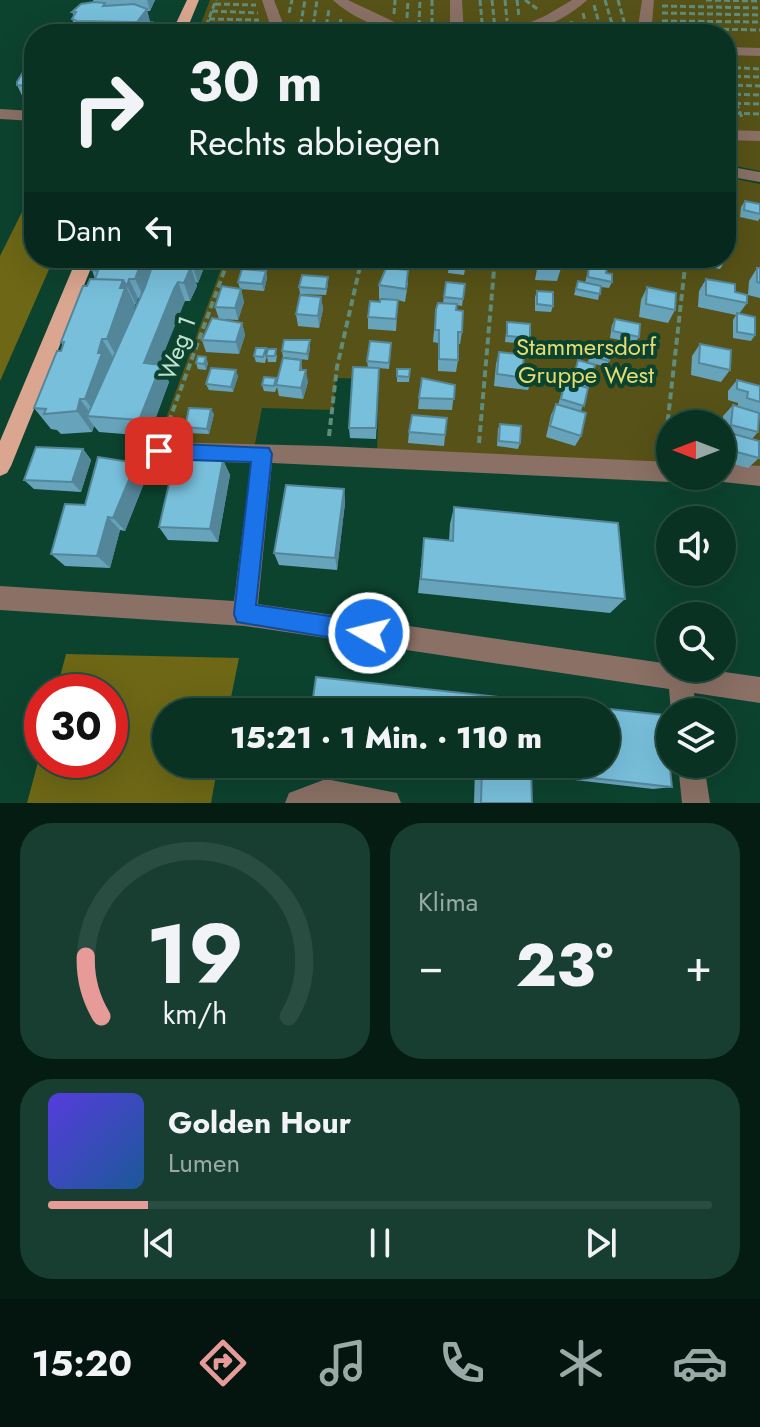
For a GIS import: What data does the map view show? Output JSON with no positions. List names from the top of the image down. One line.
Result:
{"streets":{"path":["Weg 1"]},"parks":["Stammersdorf Gruppe West"],"north":"left","page":{"turn":["30 m","Rechts abbiegen"],"then":"Dann","limit":"30","trip":"15:21 · 1 Min. · 110 m","tile":"Klima","heat":["−","23°","+"],"song":["Golden Hour","Lumen"],"tabs":"15:20","gauge":["19","km/h"]}}
